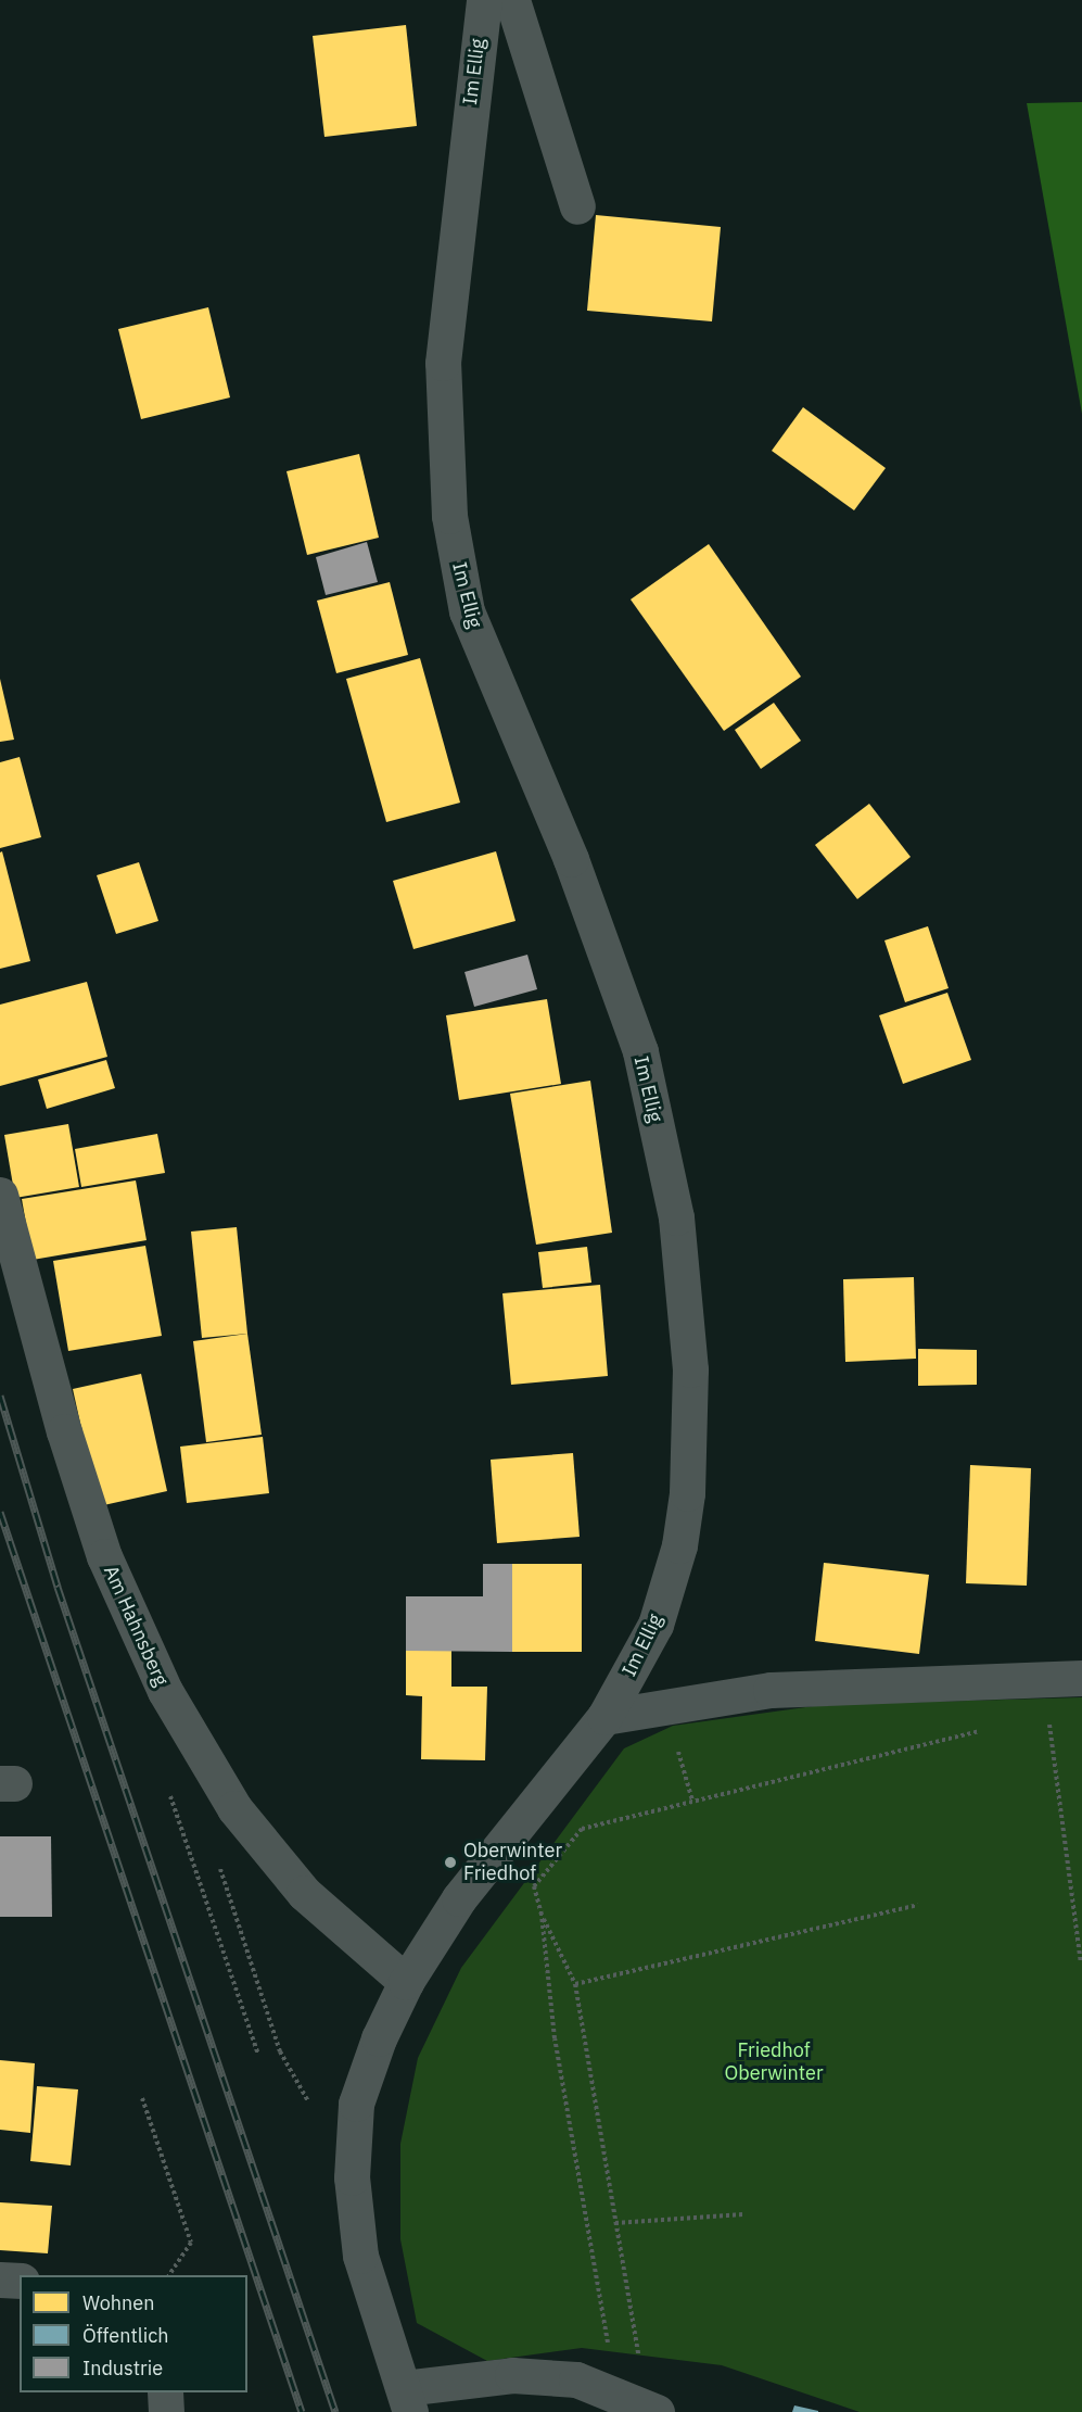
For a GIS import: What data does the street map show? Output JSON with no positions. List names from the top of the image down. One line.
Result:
{"streets":{"street":["Im Ellig","Am Hahnsberg"]},"crossings":[["Im Ellig","Am Hahnsberg"]],"parks":["Friedhof Oberwinter"],"places":["Oberwinter Friedhof"],"legend":["Wohnen","Öffentlich","Industrie"]}
